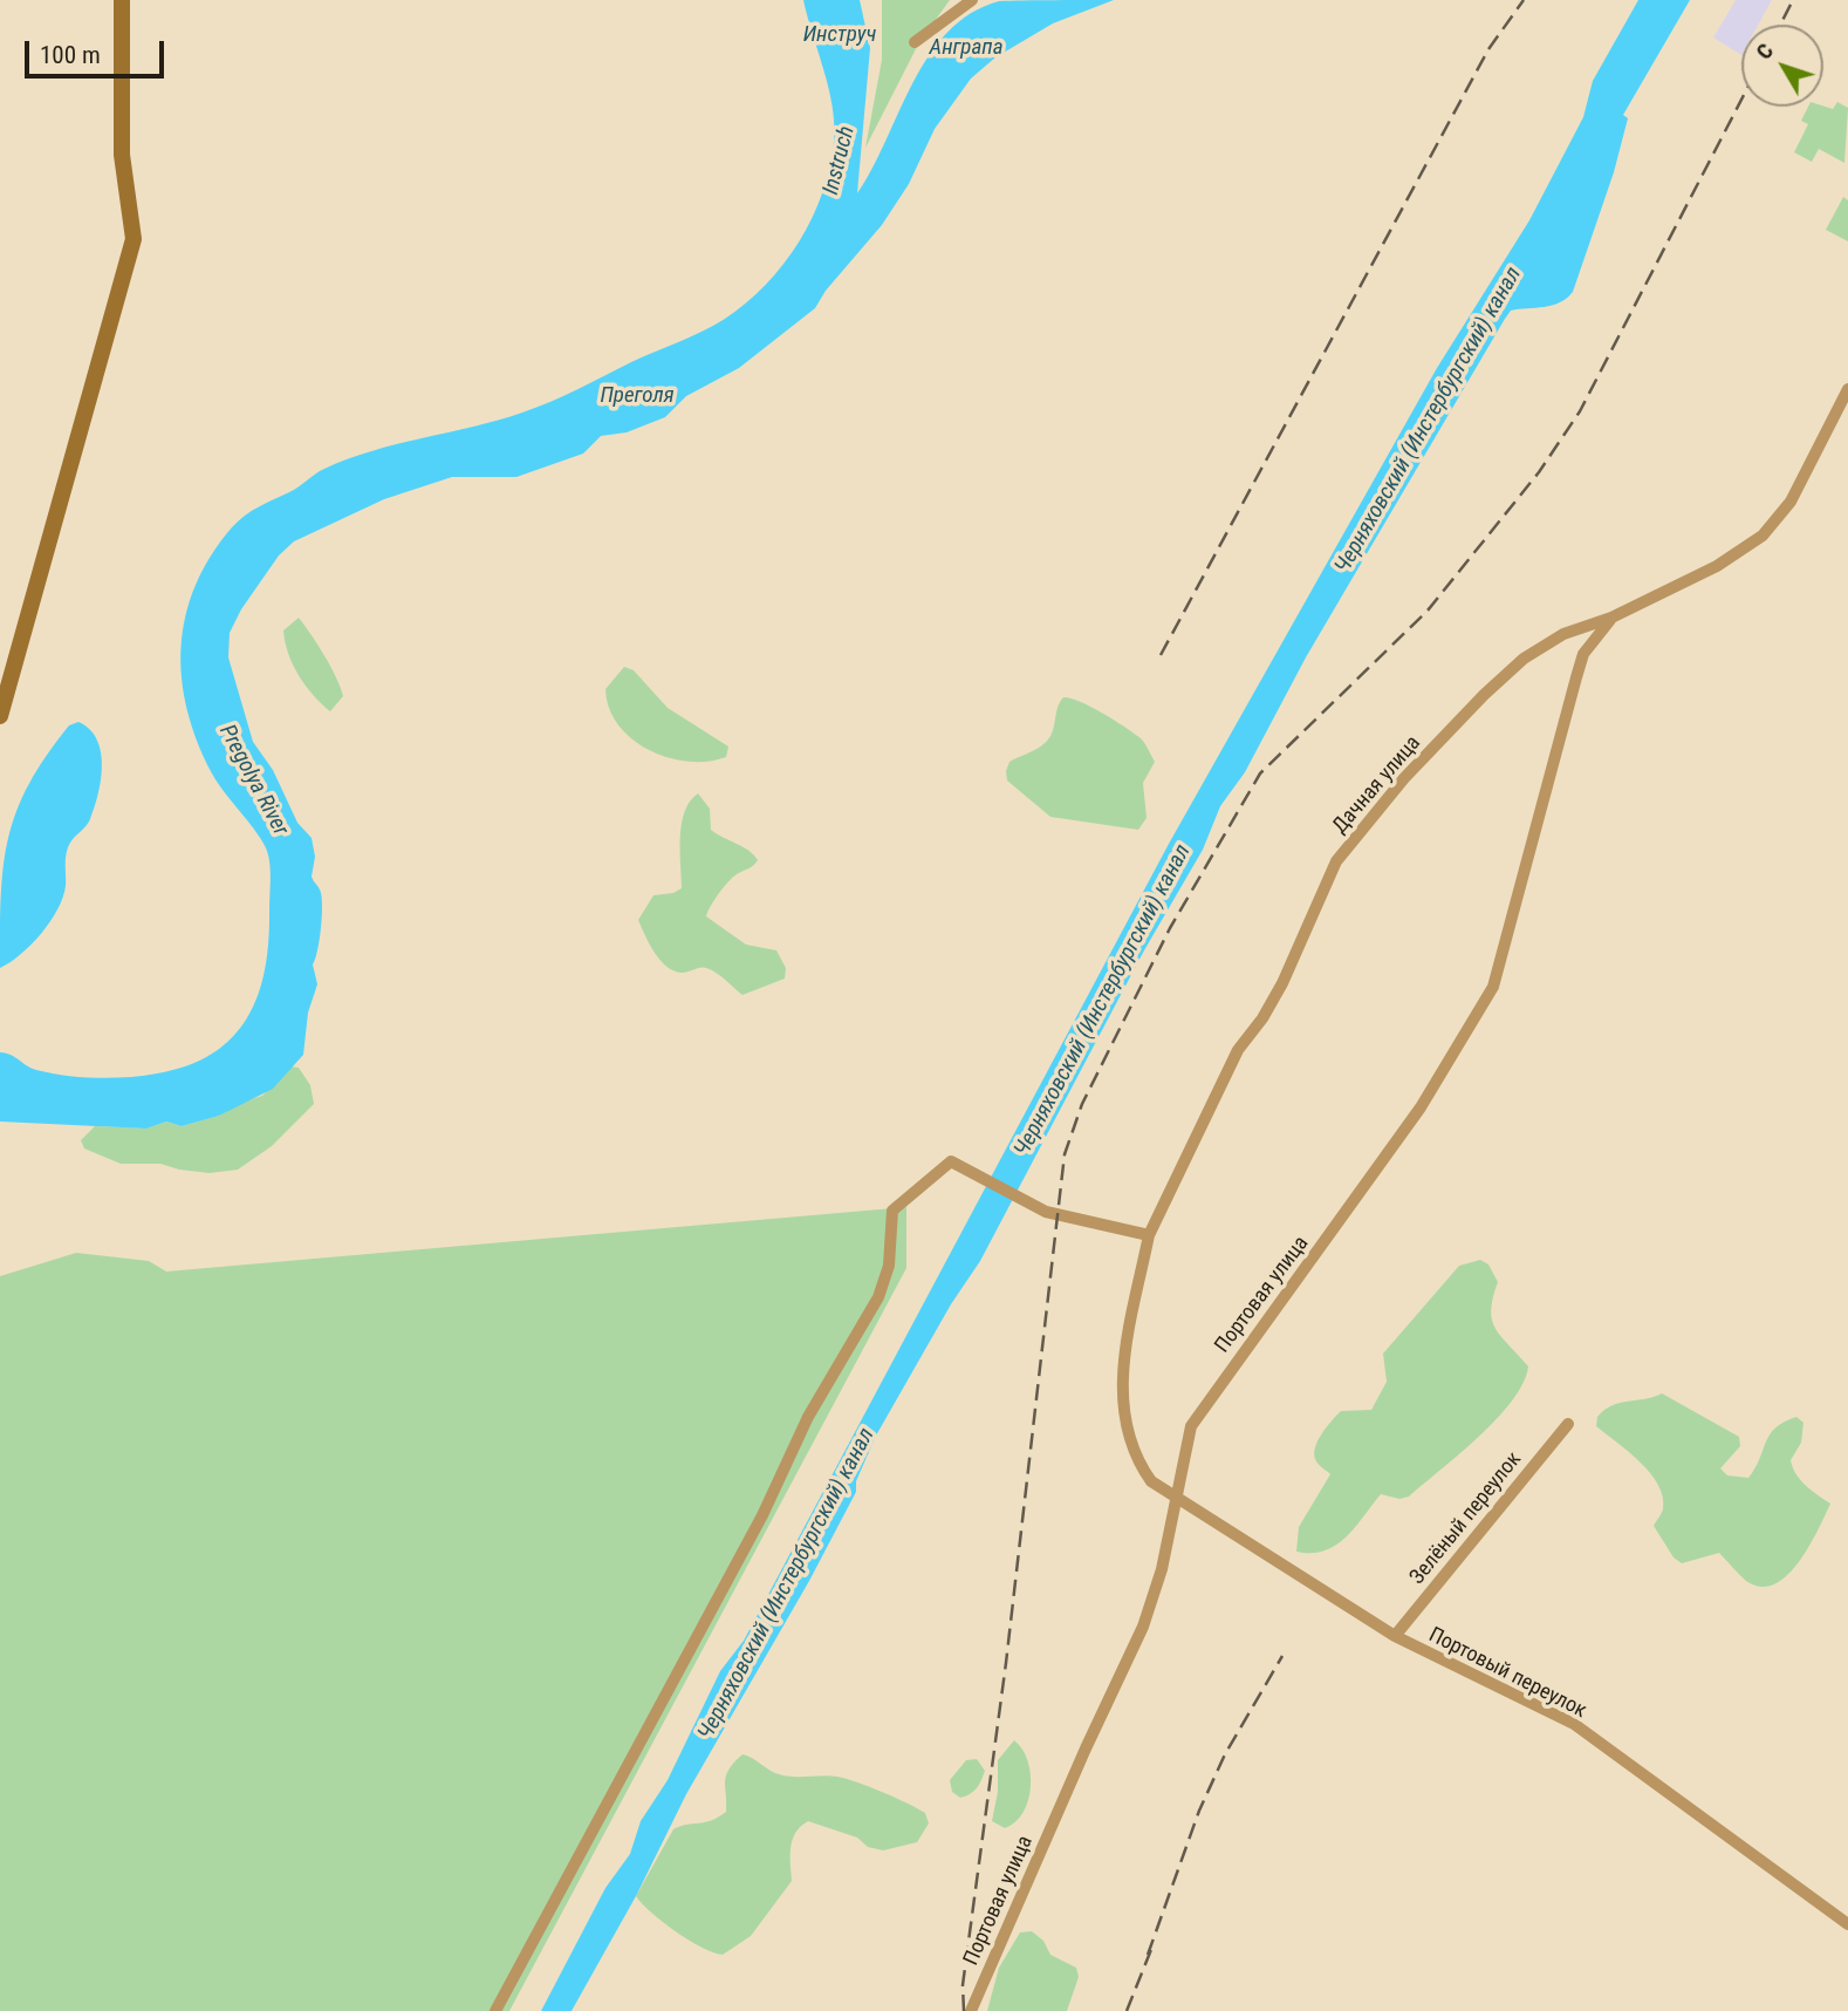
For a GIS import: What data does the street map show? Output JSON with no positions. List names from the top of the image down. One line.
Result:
{"streets":{"street":["Дачная улица","Портовая улица","Зелёный переулок","Портовый переулок"]},"crossings":[["Дачная улица","Портовая улица"],["Дачная улица","Портовый переулок"],["Портовая улица","Портовый переулок"],["Зелёный переулок","Портовый переулок"]],"water":["Инструч","Анграпа","Instruch","Преголя","Черняховский (Инстербургский) канал","Pregolya River"],"scale_bar":"100 m","north":"top left"}
